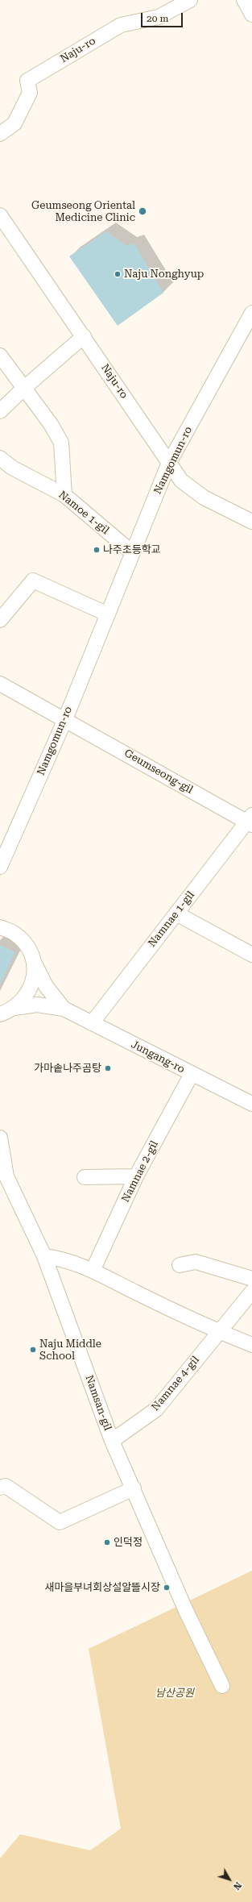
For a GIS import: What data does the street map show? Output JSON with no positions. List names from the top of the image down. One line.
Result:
{"streets":{"street":["Naju-ro","Namgomun-ro","Namoe 1-gil","Geumseong-gil","Namnae 1-gil","Jungang-ro","Namnae 2-gil","Namnae 4-gil","Namsan-gil"]},"crossings":[["Naju-ro","Namgomun-ro"],["Namgomun-ro","Namoe 1-gil"],["Namgomun-ro","Geumseong-gil"],["Geumseong-gil","Namnae 1-gil"],["Namnae 1-gil","Jungang-ro"],["Jungang-ro","Namnae 2-gil"],["Namnae 4-gil","Namsan-gil"]],"parks":["남산공원"],"places":["Geumseong Oriental Medicine Clinic","Naju Nonghyup","나주초등학교","가마솥나주곰탕","Naju Middle School","인덕정","새마을부녀회상설알뜰시장"],"scale_bar":"20 m","north":"bottom right"}
